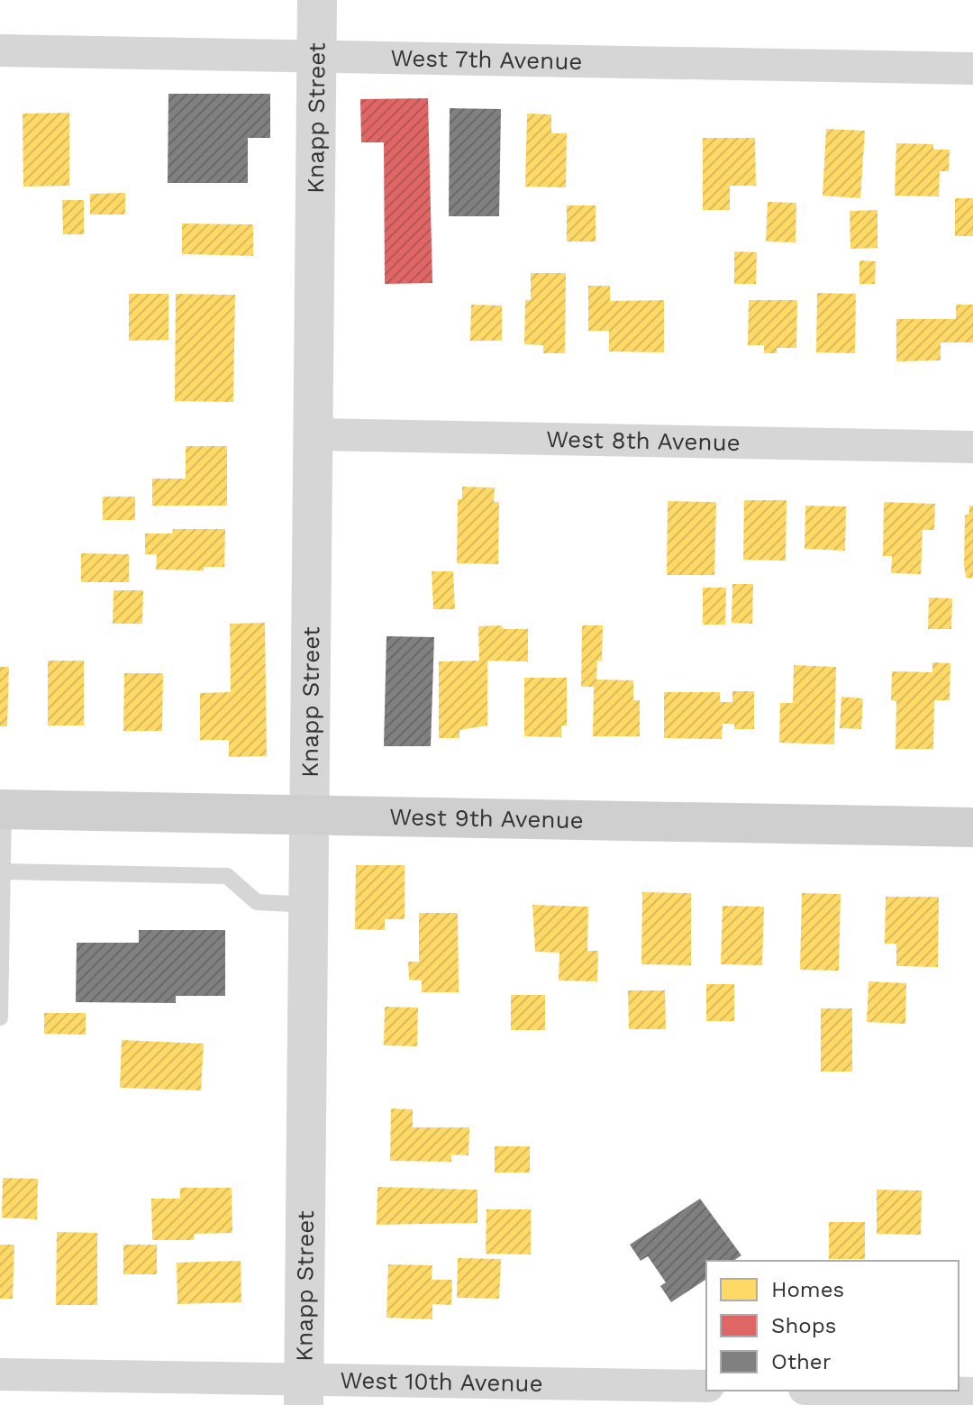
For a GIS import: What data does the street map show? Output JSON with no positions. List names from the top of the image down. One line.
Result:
{"streets":{"main road":["West 9th Avenue"],"street":["West 7th Avenue","Knapp Street","West 8th Avenue","West 10th Avenue"]},"crossings":[["West 7th Avenue","Knapp Street"],["Knapp Street","West 8th Avenue"],["Knapp Street","West 9th Avenue"],["Knapp Street","West 10th Avenue"]],"legend":["Homes","Shops","Other"]}
